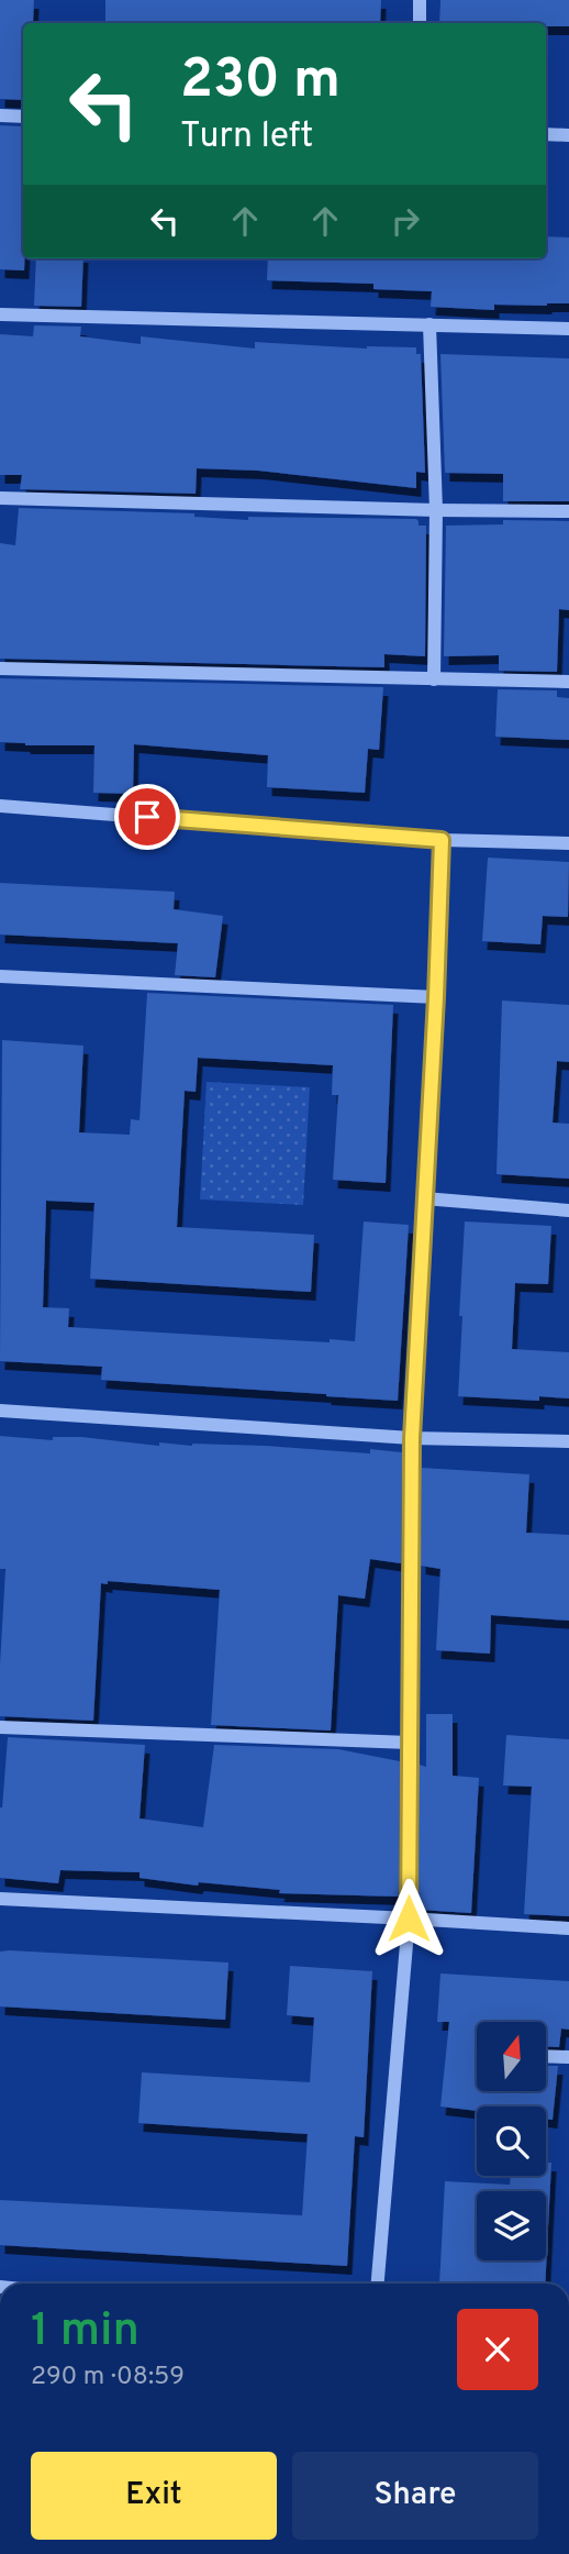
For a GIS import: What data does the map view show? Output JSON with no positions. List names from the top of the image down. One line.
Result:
{"north":"top","page":{"turn":["230 m","Turn left"],"heading":["1 min","290 m · 08:59"],"buttons":["Exit","Share"]}}
